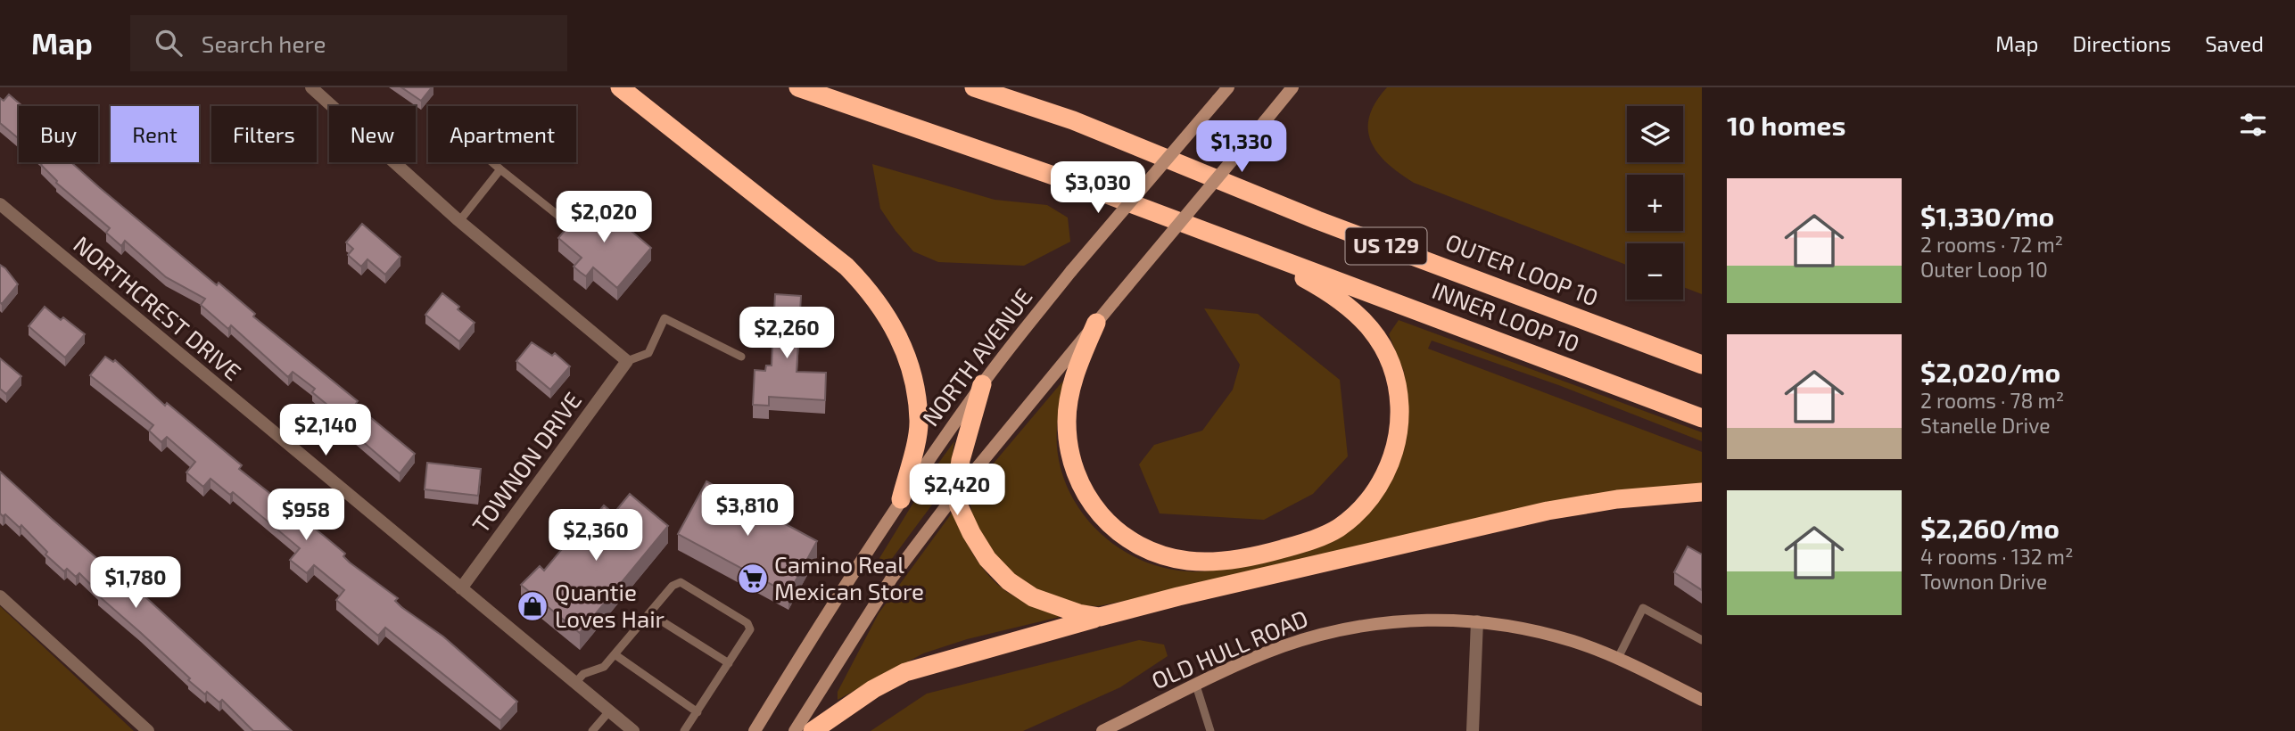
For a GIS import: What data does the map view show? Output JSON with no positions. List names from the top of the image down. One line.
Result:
{"streets":{"highway":["US 129","OUTER LOOP 10","INNER LOOP 10"],"main road":["NORTH AVENUE","OLD HULL ROAD"],"street":["NORTHCREST DRIVE","TOWNON DRIVE"]},"crossings":[["NORTHCREST DRIVE","TOWNON DRIVE"]],"places":{"supermarket":["Camino Real Mexican Store"],"shop":["Quantie Loves Hair"]},"page":{"header":"Map","search":"Search here","nav":["Map","Directions","Saved"],"heading":"10 homes","map_buttons":["+","−"],"chip":["Buy","Rent","Filters","New","Apartment"],"price":["$1,330","$3,030","$2,020","$2,260","$2,140","$2,420","$3,810","$958","$2,360","$1,780"],"list":[{"name":"$1,330/mo","note":"2 rooms · 72 m² · Outer Loop 10"},{"name":"$2,020/mo","note":"2 rooms · 78 m² · Stanelle Drive"},{"name":"$2,260/mo","note":"4 rooms · 132 m² · Townon Drive"}]}}
